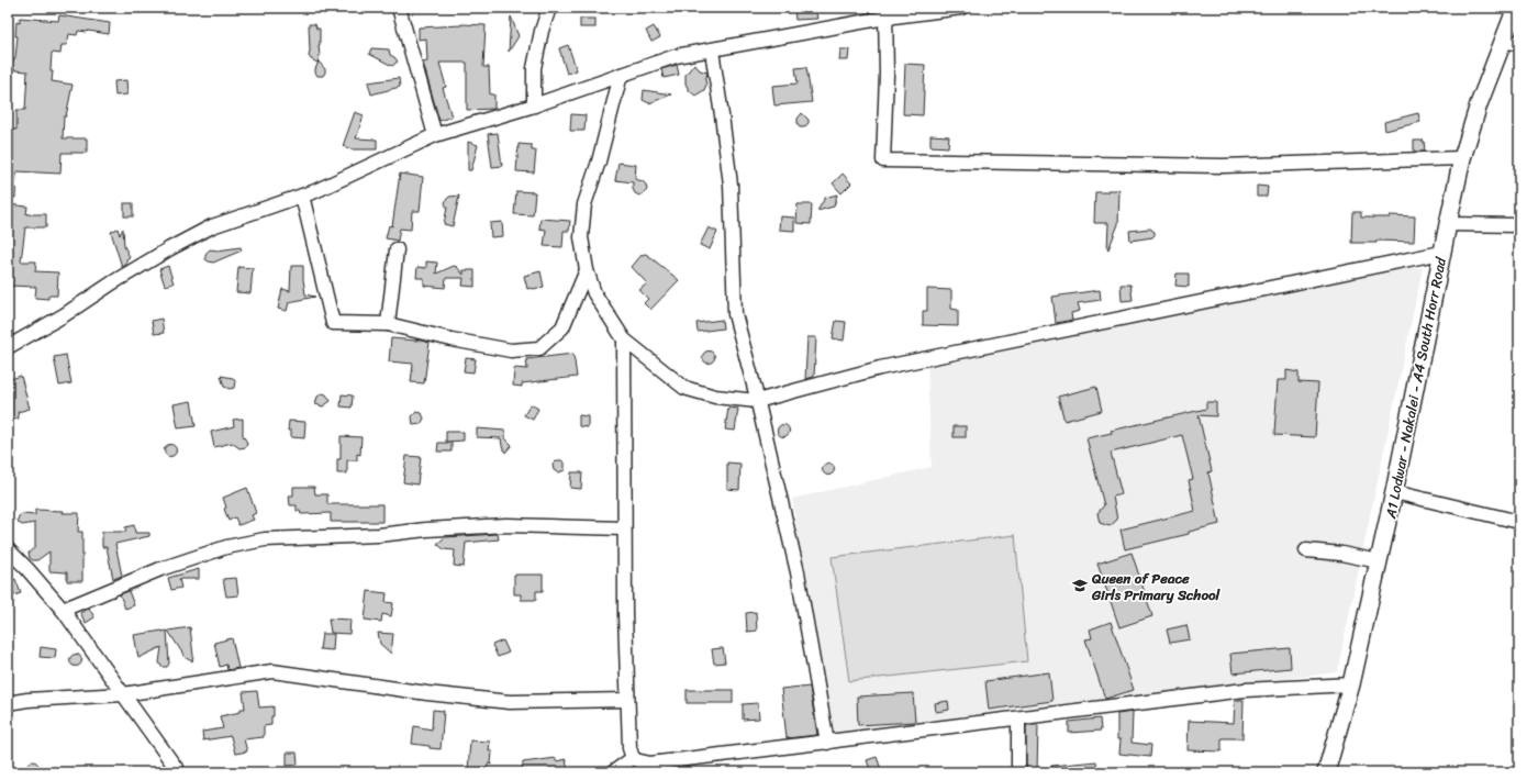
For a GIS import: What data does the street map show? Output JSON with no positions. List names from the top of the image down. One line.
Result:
{"streets":{"main road":["A1 Lodwar - Nakalei - A4 South Horr Road"]},"places":{"school or university":["Queen of Peace Girls Primary School"]}}
